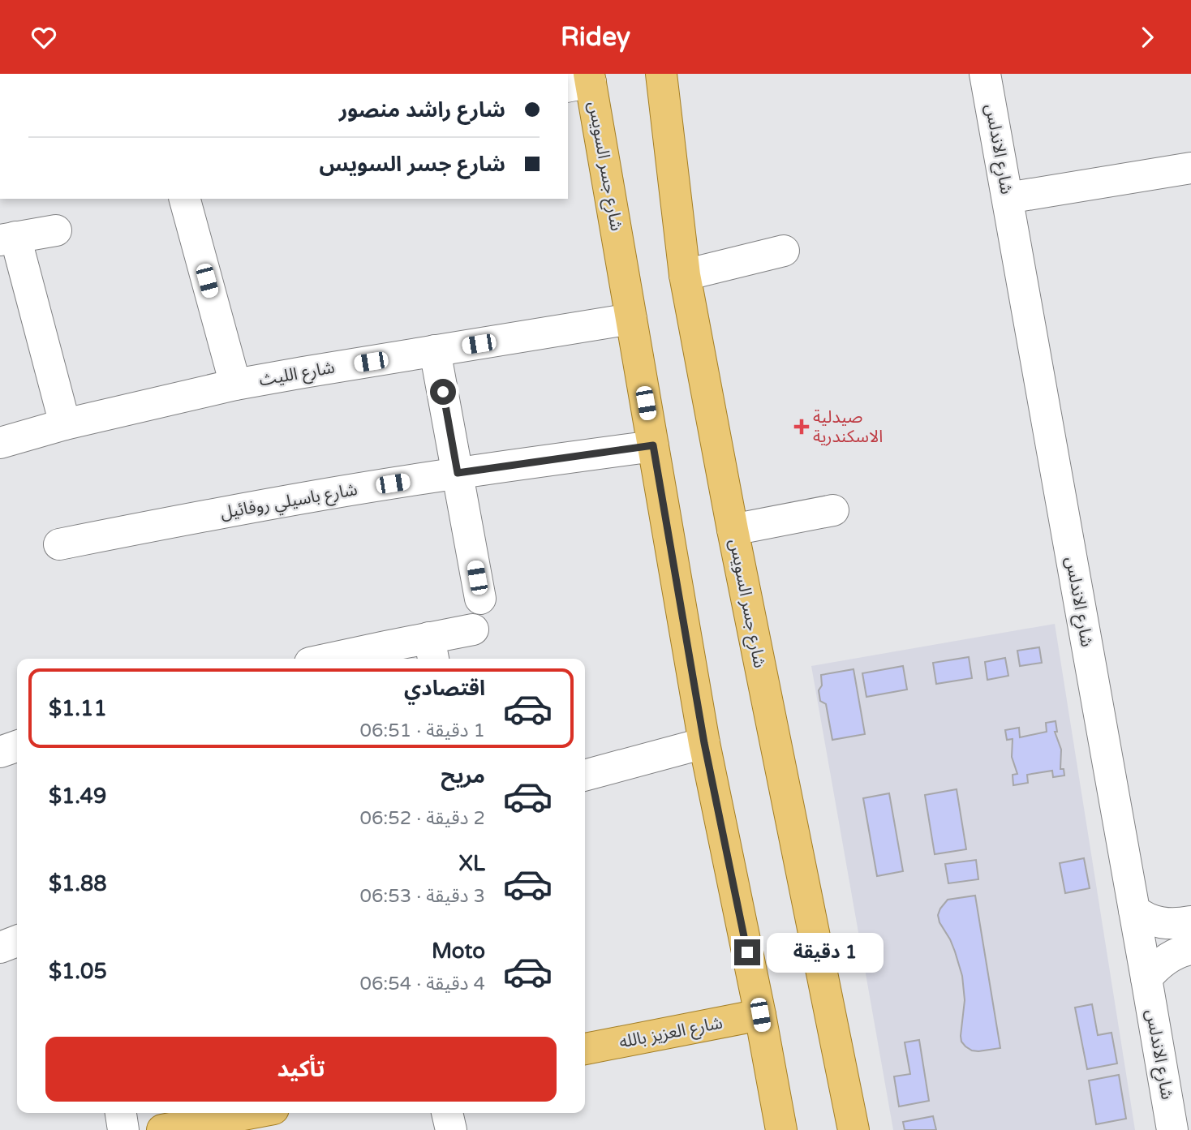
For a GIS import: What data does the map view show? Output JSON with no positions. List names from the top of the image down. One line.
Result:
{"streets":{"main road":["شارع جسر السويس","شارع العزيز بالله"],"street":["شارع الاندلس","شارع الليث","شارع باسيلي روفائيل"]},"crossings":[["شارع جسر السويس","شارع الليث"],["شارع جسر السويس","شارع باسيلي روفائيل"],["شارع جسر السويس","شارع العزيز بالله"]],"places":{"health":["صيدلية الاسكندرية"]},"page":{"header":"Ridey","banner":["شارع راشد منصور","شارع جسر السويس"],"list":[{"name":"اقتصادي","note":"1 دقيقة · 06:51","value":"$1.11"},{"name":"مريح","note":"2 دقيقة · 06:52","value":"$1.49"},{"name":"XL","note":"3 دقيقة · 06:53","value":"$1.88"},{"name":"Moto","note":"4 دقيقة · 06:54","value":"$1.05"}],"bubble":"1 دقيقة","buttons":"تأكيد"}}
